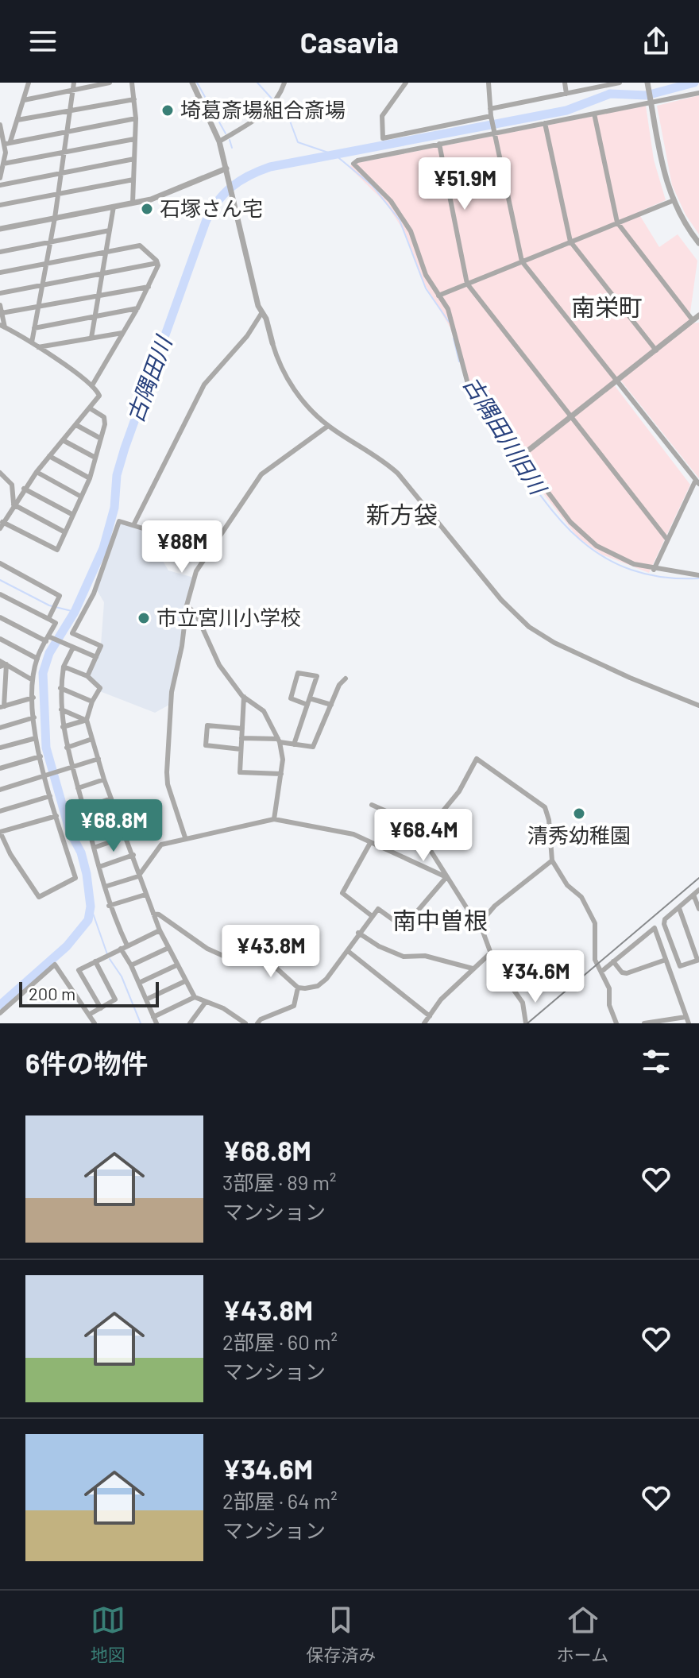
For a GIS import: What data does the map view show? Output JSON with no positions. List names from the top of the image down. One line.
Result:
{"districts":["南栄町","新方袋","南中曽根"],"water":["古隅田川","古隅田川旧川"],"places":["埼葛斎場組合斎場","石塚さん宅","市立宮川小学校","清秀幼稚園"],"scale_bar":"200 m","page":{"header":"Casavia","price":["¥51.9M","¥88M","¥68.8M","¥68.4M","¥43.8M","¥34.6M"],"scale":"200 m","heading":"6件の物件","list":[{"name":"¥68.8M","note":"3部屋 · 89 m² · マンション"},{"name":"¥43.8M","note":"2部屋 · 60 m² · マンション"},{"name":"¥34.6M","note":"2部屋 · 64 m² · マンション"}],"tabs":["地図","保存済み","ホーム"]}}
